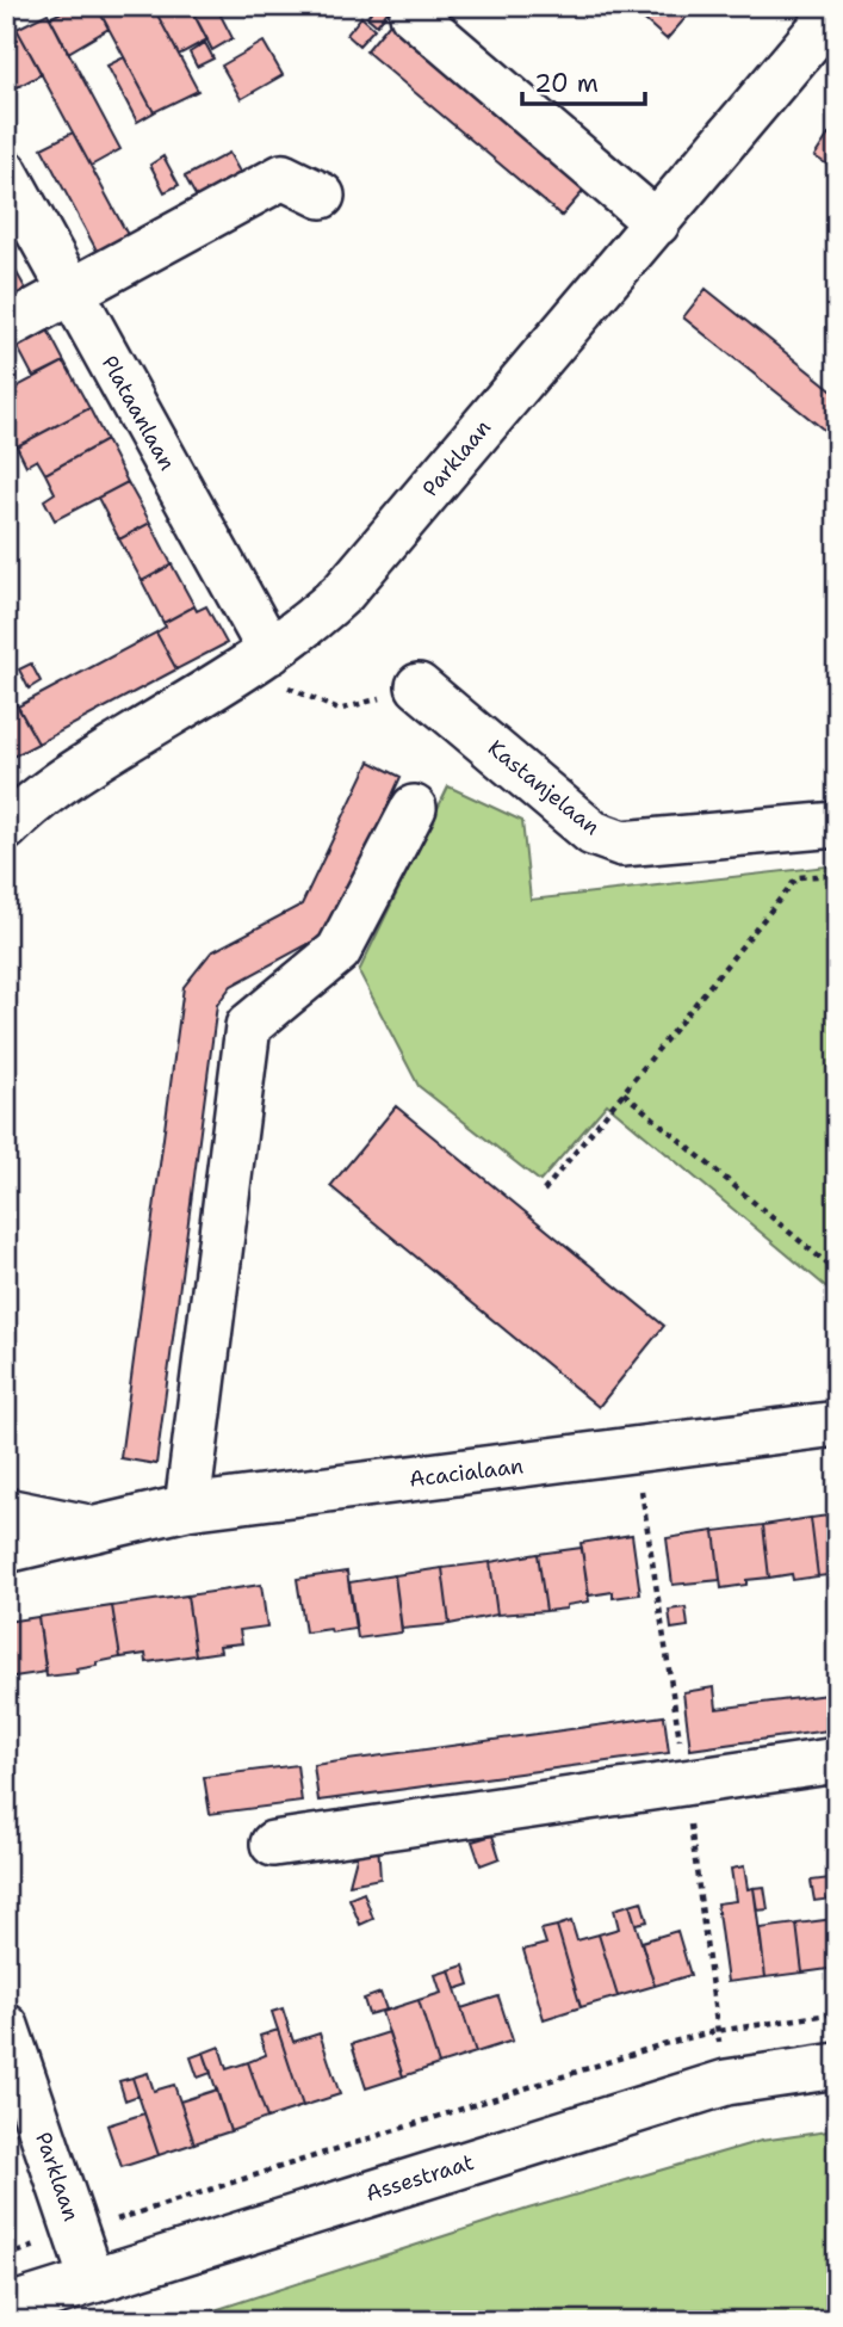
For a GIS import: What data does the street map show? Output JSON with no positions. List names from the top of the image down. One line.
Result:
{"streets":{"street":["Plataanlaan","Parklaan","Kastanjelaan","Acacialaan","Assestraat"]},"crossings":[["Plataanlaan","Parklaan"],["Parklaan","Assestraat"]],"scale_bar":"20 m"}
